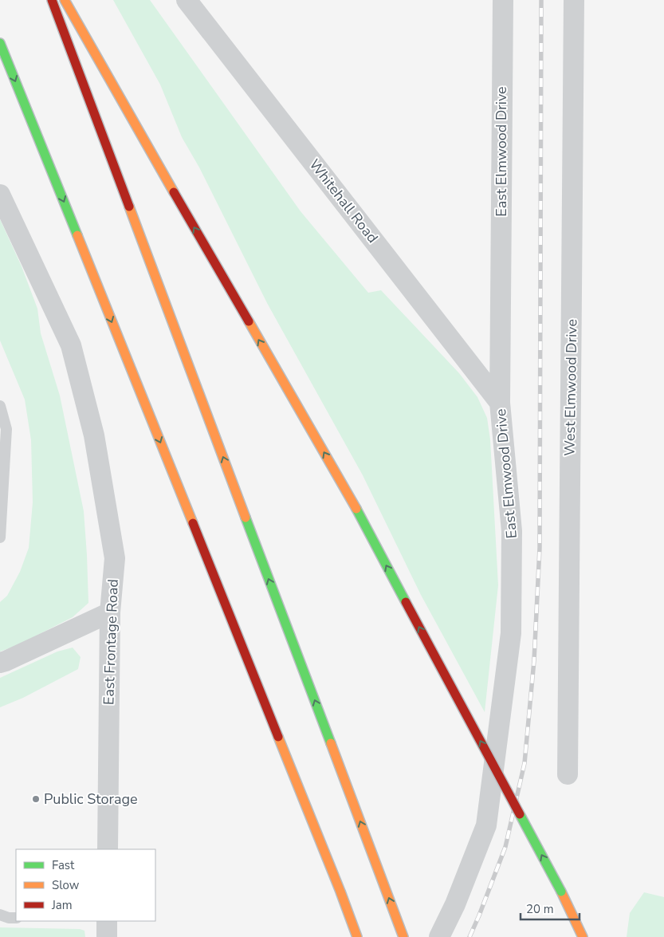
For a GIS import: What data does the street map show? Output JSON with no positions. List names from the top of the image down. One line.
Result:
{"streets":{"street":["East Elmwood Drive","Whitehall Road","West Elmwood Drive","East Frontage Road"]},"crossings":[["East Elmwood Drive","Whitehall Road"]],"places":["Public Storage"],"legend":["Fast","Slow","Jam"],"scale_bar":"20 m"}
